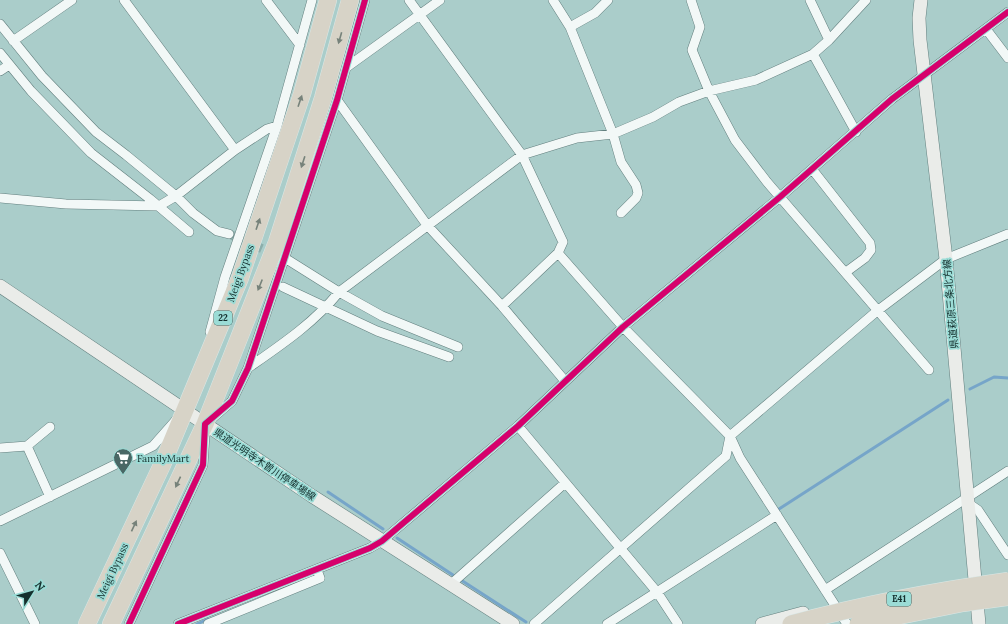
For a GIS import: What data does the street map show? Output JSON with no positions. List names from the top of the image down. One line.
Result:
{"streets":{"highway":["Meigi Bypass","22","E41"],"main road":["県道萩原三条北方線","県道光明寺木曽川停車場線"]},"crossings":[["Meigi Bypass","県道光明寺木曽川停車場線"],["22","県道光明寺木曽川停車場線"]],"places":{"supermarket":["FamilyMart"]},"north":"top right"}
